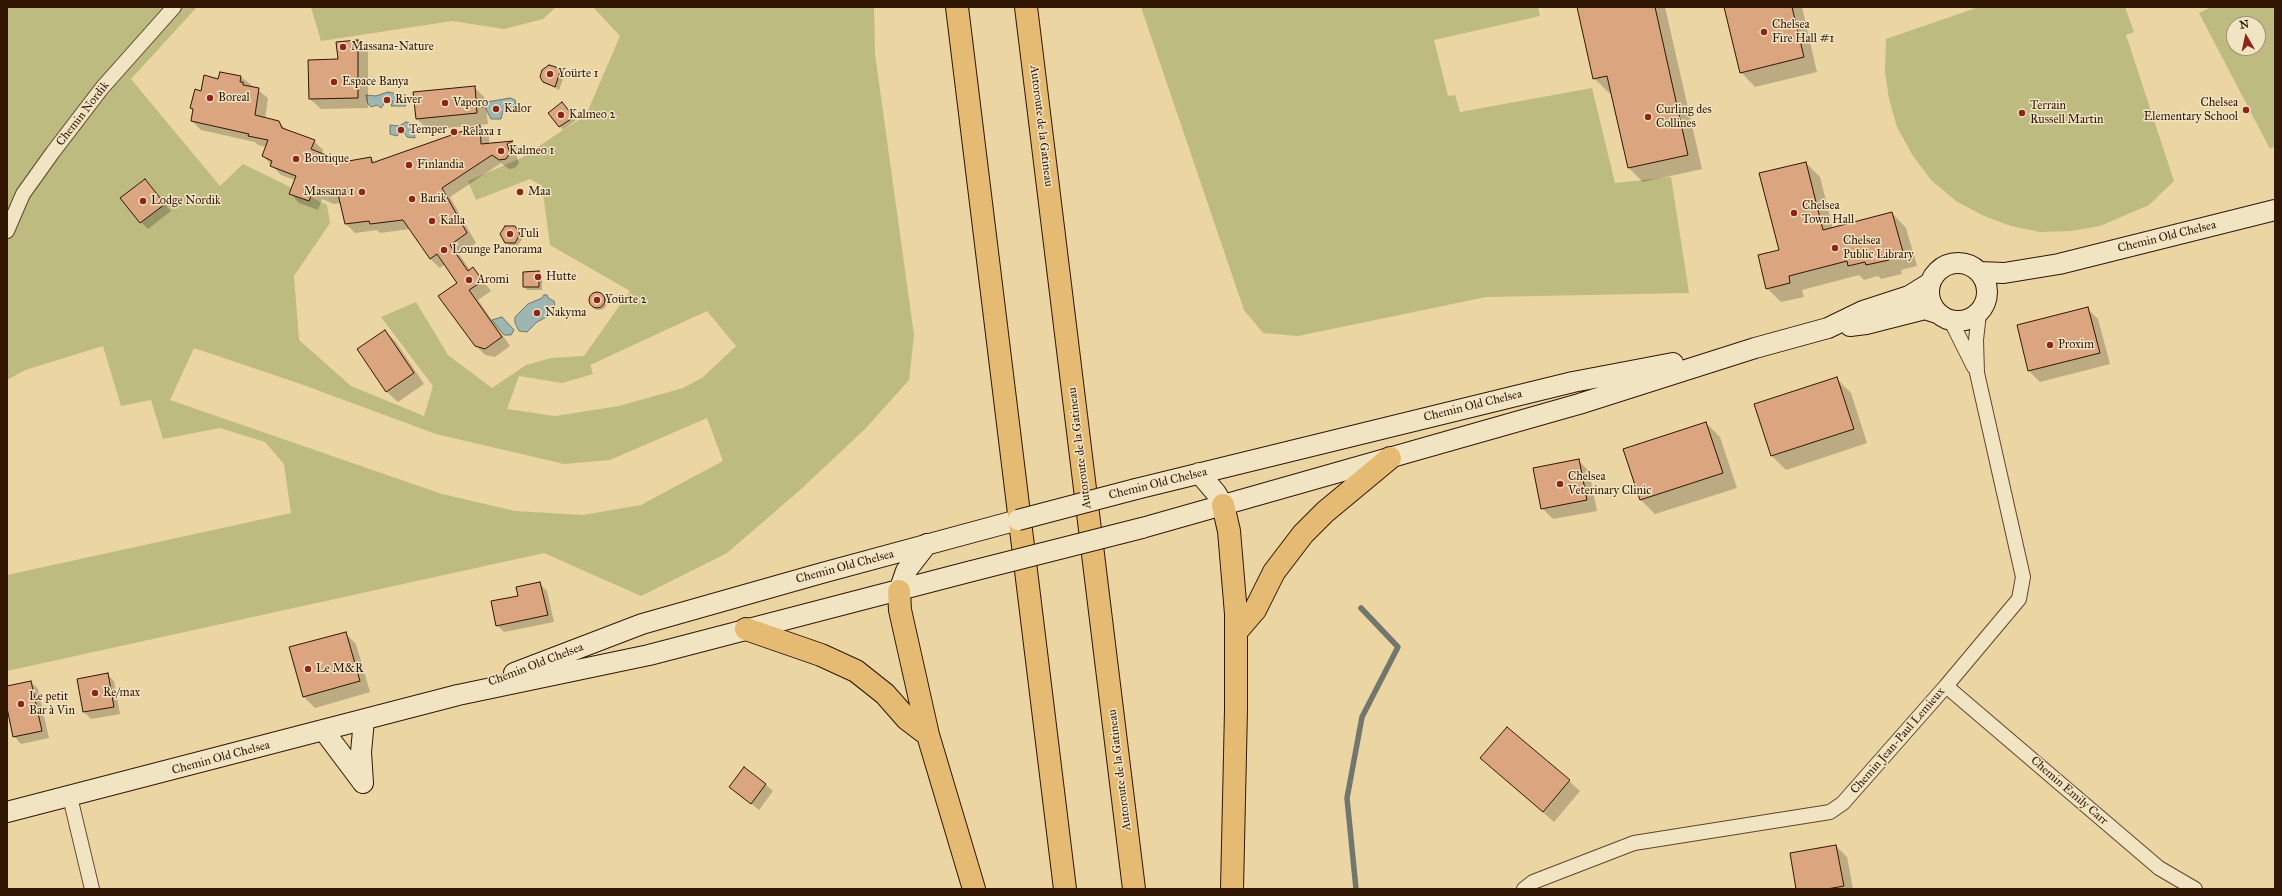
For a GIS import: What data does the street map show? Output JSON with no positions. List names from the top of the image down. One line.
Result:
{"streets":{"highway":["Autoroute de la Gatineau"],"street":["Chemin Nordik","Chemin Old Chelsea","Chemin Jean-Paul Lemieux","Chemin Emily Carr"]},"crossings":[["Chemin Old Chelsea","Chemin Jean-Paul Lemieux"],["Chemin Jean-Paul Lemieux","Chemin Emily Carr"]],"places":["Chelsea Fire Hall #1","Massana-Nature","Yoürte 1","Espace Banya","Boreal","River","Vaporo","Kalor","Chelsea Elementary School","Terrain Russell Martin","Kalmeo 2","Curling des Collines","Temper","Relaxa 1","Kalmeo 1","Boutique","Finlandia","Massana 1","Maa","Barik","Lodge Nordik","Chelsea Town Hall","Kalla","Tuli","Chelsea Public Library","Lounge Panorama","Hutte","Aromi","Yoürte 2","Nakyma","Proxim","Chelsea Veterinary Clinic","Le M&R","Re/max","Le petit Bar à Vin"],"north":"top"}
